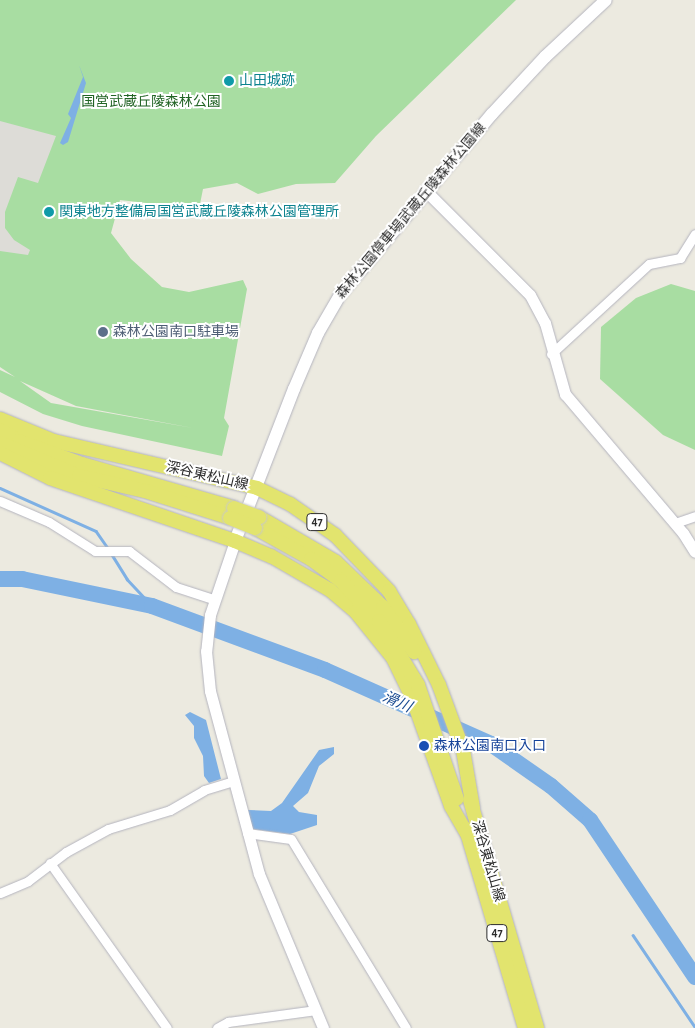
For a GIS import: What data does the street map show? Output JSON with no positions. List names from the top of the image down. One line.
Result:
{"streets":{"main road":["森林公園停車場武蔵丘陵森林公園線","深谷東松山線","47"]},"crossings":[["森林公園停車場武蔵丘陵森林公園線","深谷東松山線"]],"water":["滑川"],"parks":["国営武蔵丘陵森林公園"],"places":["山田城跡","関東地方整備局国営武蔵丘陵森林公園管理所","森林公園南口駐車場","森林公園南口入口"]}
